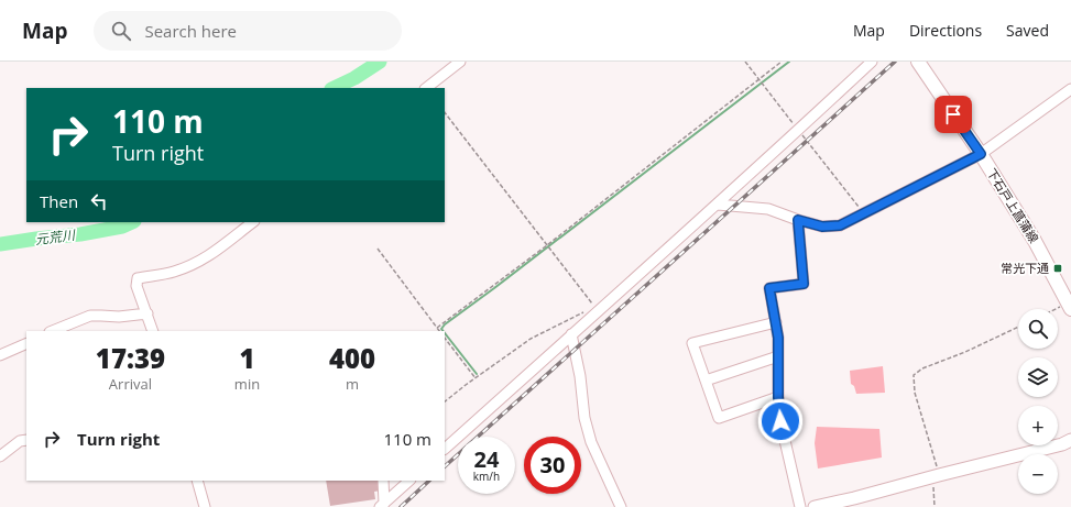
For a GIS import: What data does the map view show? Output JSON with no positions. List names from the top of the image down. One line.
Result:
{"streets":{"main road":["下石戸上菖蒲線"]},"water":["元荒川"],"places":{"transit":["常光下通"]},"page":{"header":"Map","search":"Search here","nav":["Map","Directions","Saved"],"turn":["110 m","Turn right"],"then":"Then","map_buttons":["+","−"],"eta":["17:39","Arrival","1","min","400","m"],"list":[{"name":"Turn right","value":"110 m"}],"speed":"24 km/h","limit":"30"}}
